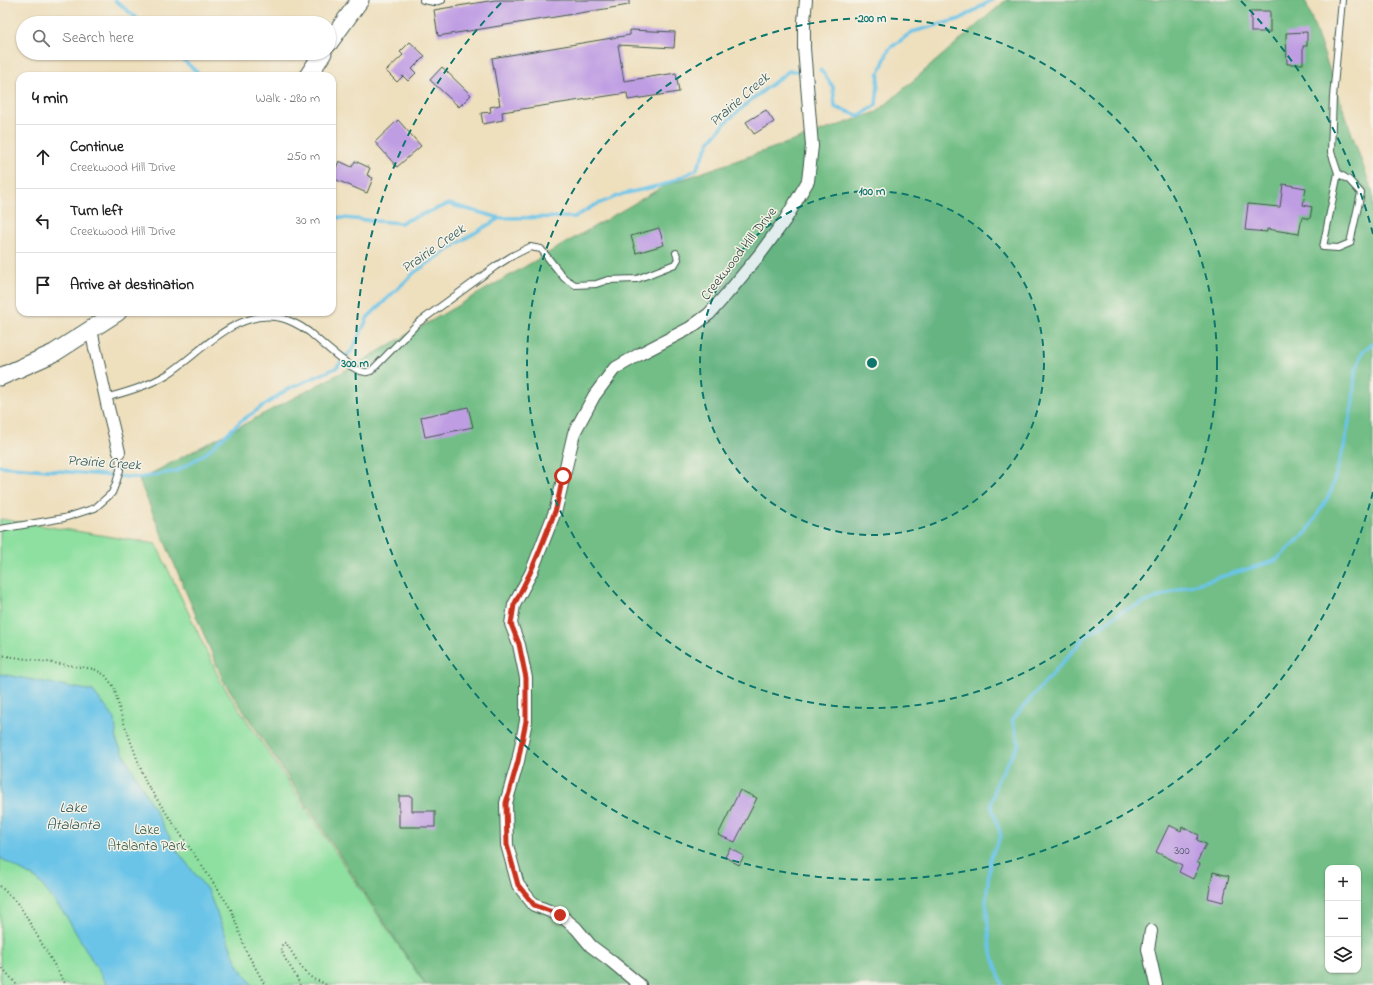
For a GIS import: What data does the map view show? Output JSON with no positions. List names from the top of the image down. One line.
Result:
{"streets":{"street":["Creekwood Hill Drive"]},"water":["Prairie Creek","Lake Atalanta"],"parks":["Lake Atalanta Park"],"house_numbers":["300"],"page":{"search":"Search here","heading":["4 min","Walk · 280 m"],"list":[["Continue","Creekwood Hill Drive","250 m"],["Turn left","Creekwood Hill Drive","30 m"],"Arrive at destination"],"map_buttons":["+","−"]},"rings":["200 m","100 m","300 m"]}
